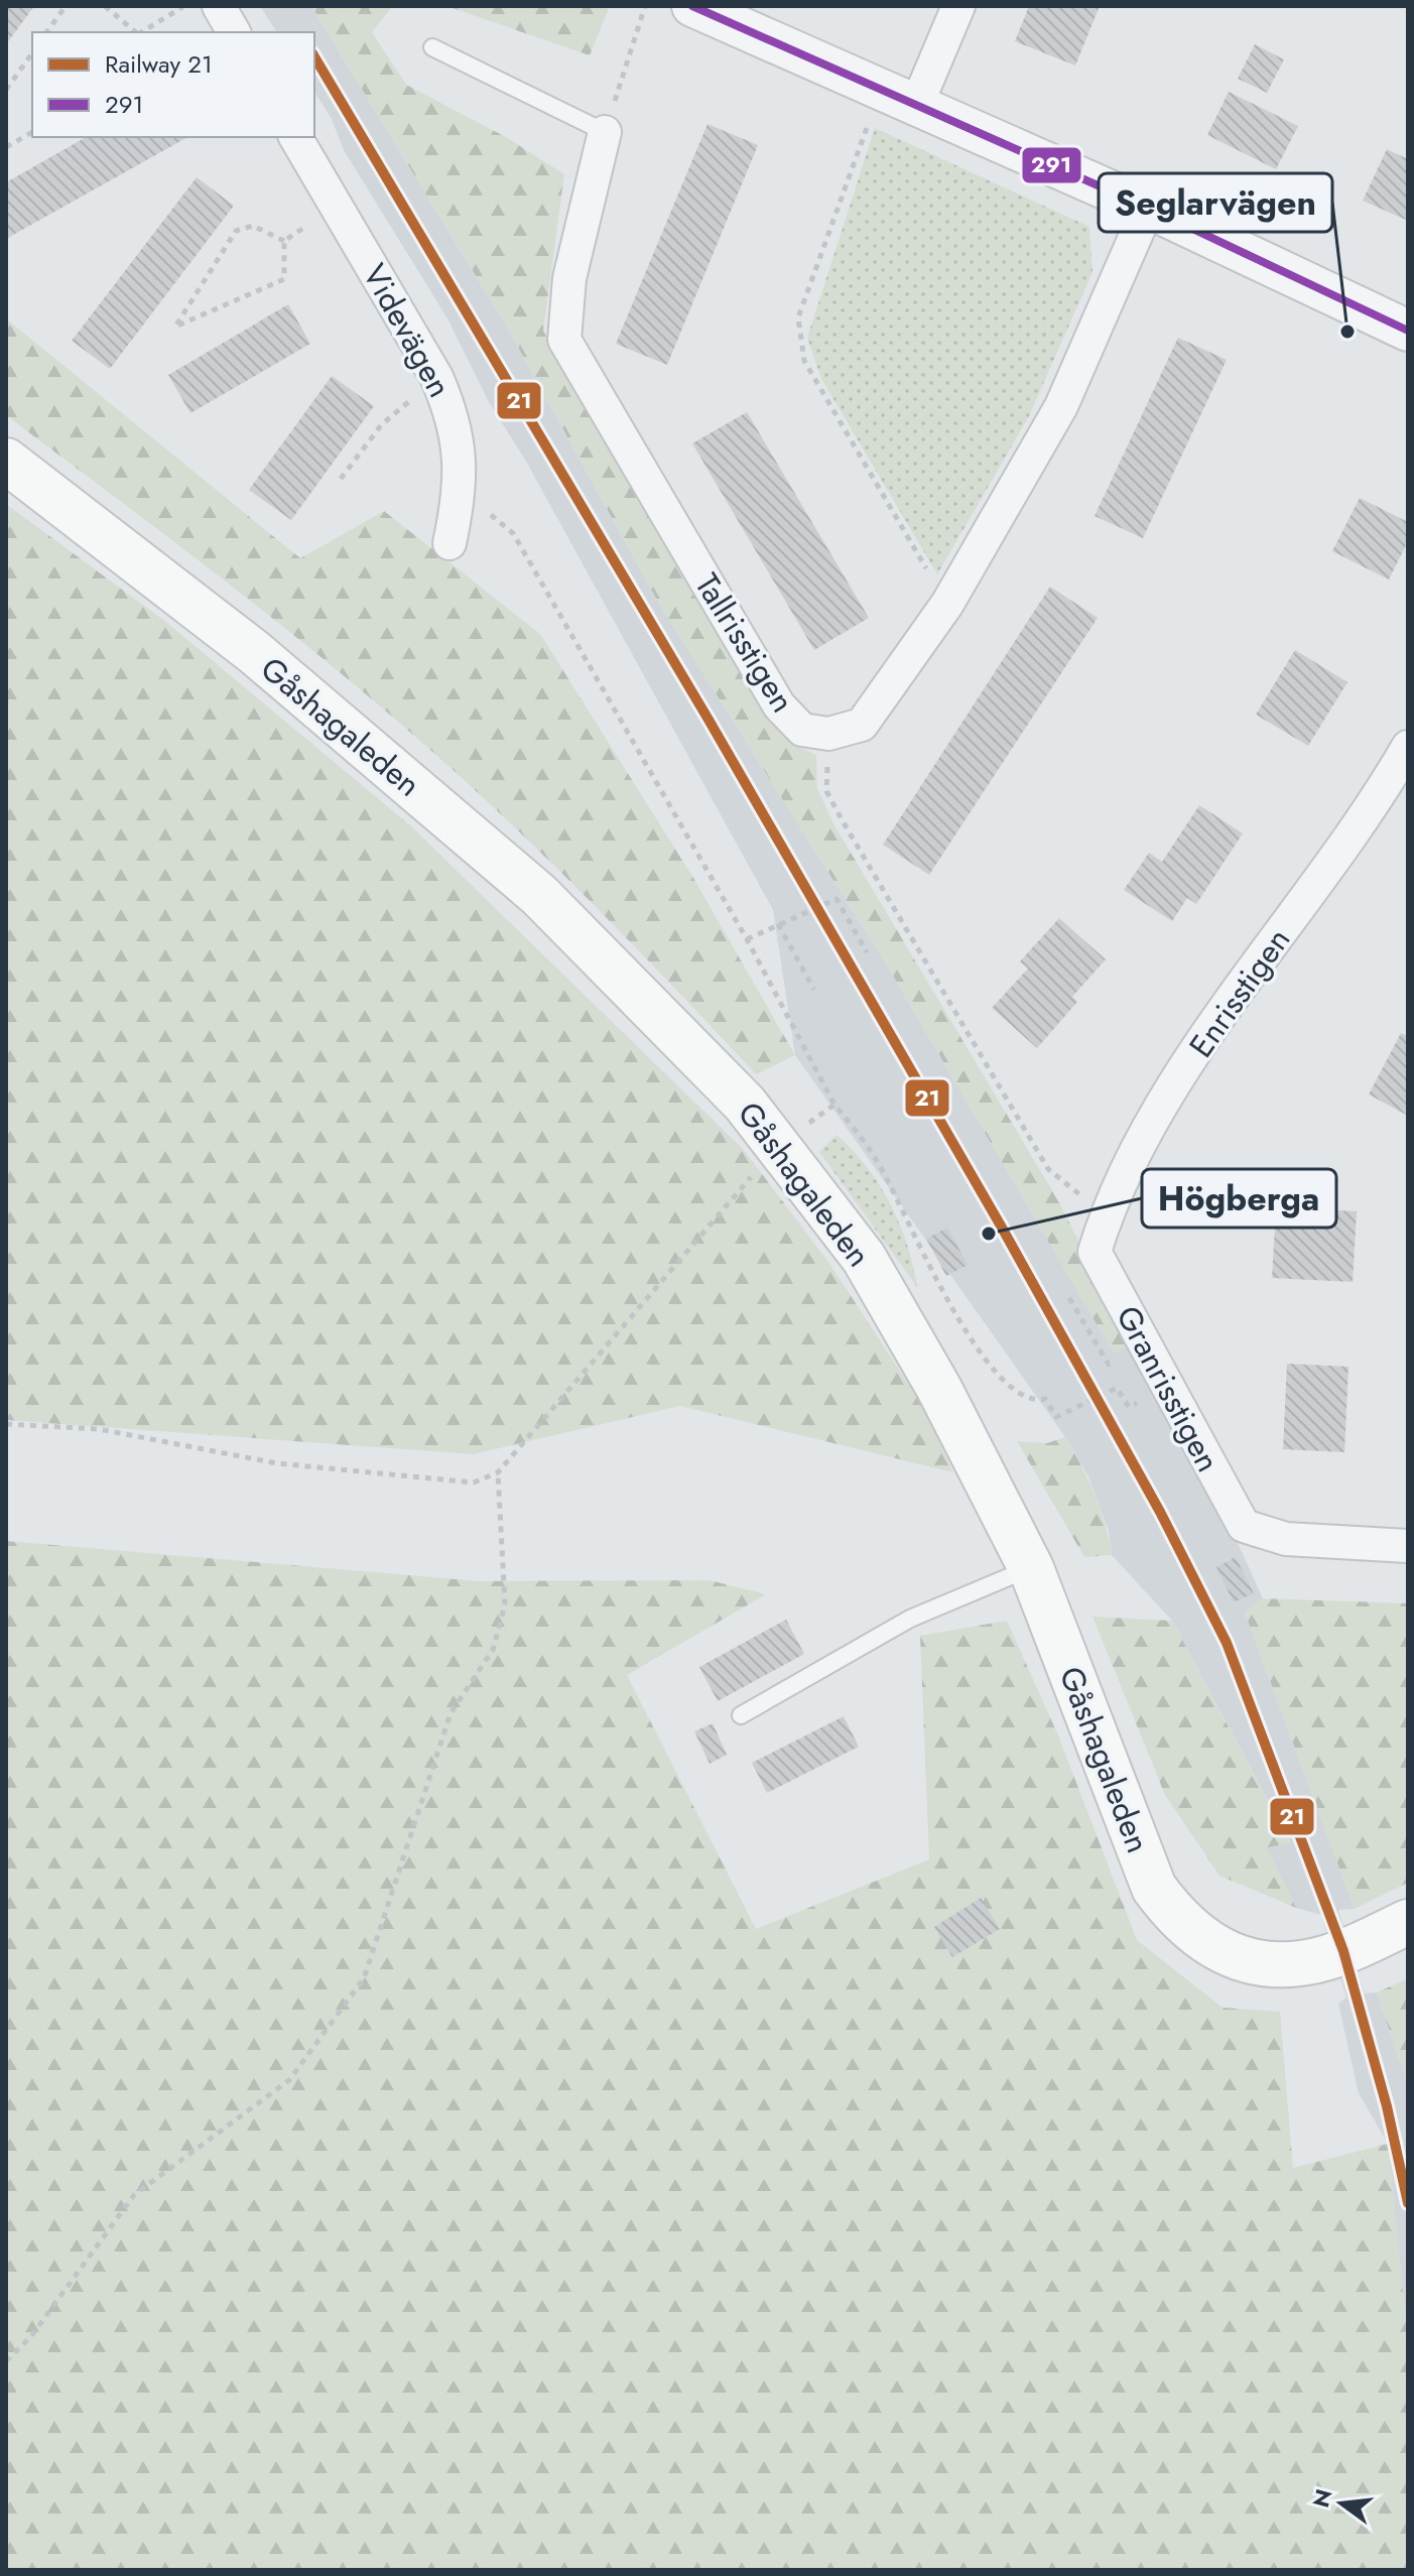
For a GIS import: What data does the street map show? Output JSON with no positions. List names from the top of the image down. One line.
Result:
{"streets":{"main road":["Gåshagaleden"],"street":["Videvägen","Tallrisstigen","Enrisstigen","Granrisstigen"]},"crossings":[["Enrisstigen","Granrisstigen"]],"places":["Seglarvägen","Högberga"],"lines":["transit line 291","rail line 21"],"legend":["Railway 21","291"],"north":"left"}
